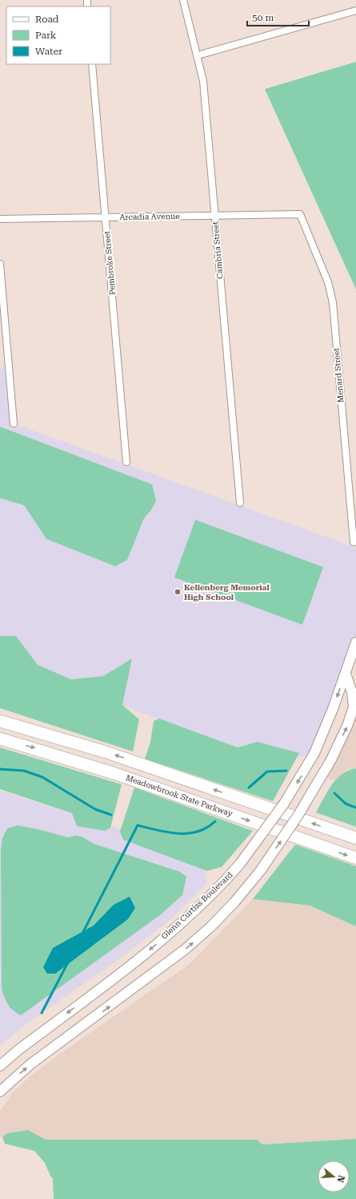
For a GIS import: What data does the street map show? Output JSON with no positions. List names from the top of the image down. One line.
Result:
{"streets":{"highway":["Meadowbrook State Parkway"],"main road":["Glenn Curtiss Boulevard"],"street":["Arcadia Avenue","Cambria Street","Pembroke Street","Menard Street"]},"crossings":[["Arcadia Avenue","Cambria Street"],["Arcadia Avenue","Pembroke Street"],["Arcadia Avenue","Menard Street"]],"places":["Kellenberg Memorial High School"],"legend":["Road","Park","Water"],"scale_bar":"50 m","north":"right"}
